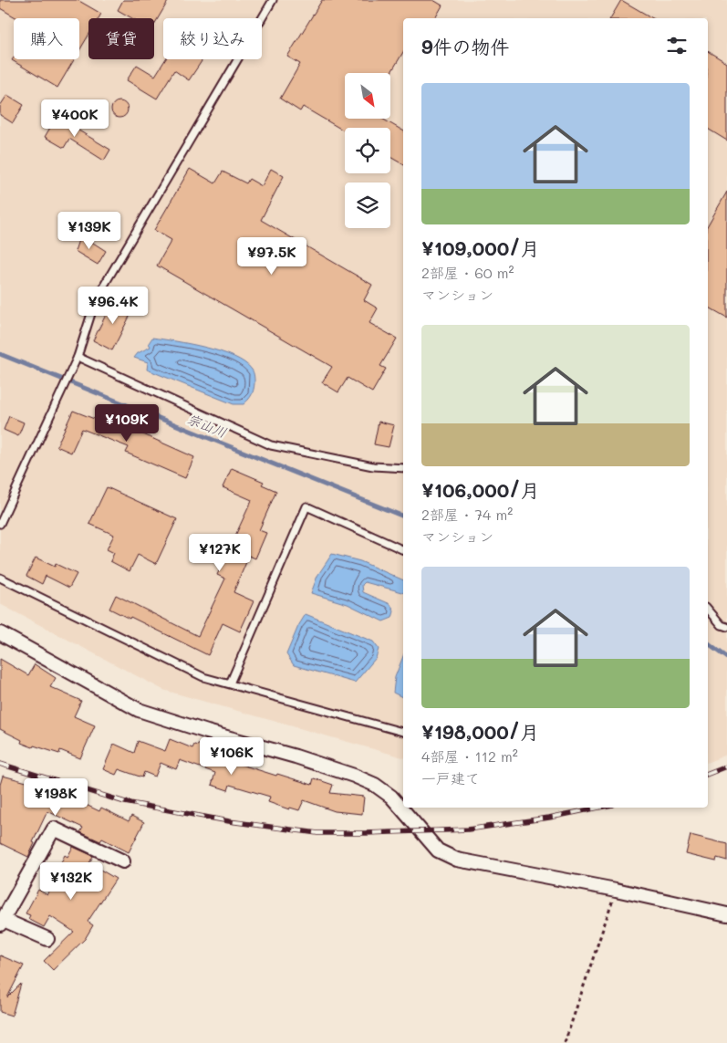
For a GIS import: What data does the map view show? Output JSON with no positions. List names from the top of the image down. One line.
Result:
{"water":["宗山川"],"north":"bottom right","page":{"chip":["購入","賃貸","絞り込み"],"heading":"9件の物件","list":[{"name":"¥109,000/月","note":"2部屋 · 60 m² · マンション"},{"name":"¥106,000/月","note":"2部屋 · 74 m² · マンション"},{"name":"¥198,000/月","note":"4部屋 · 112 m² · 一戸建て"}],"price":["¥400K","¥139K","¥97.5K","¥96.4K","¥109K","¥127K","¥106K","¥198K","¥132K"]}}
